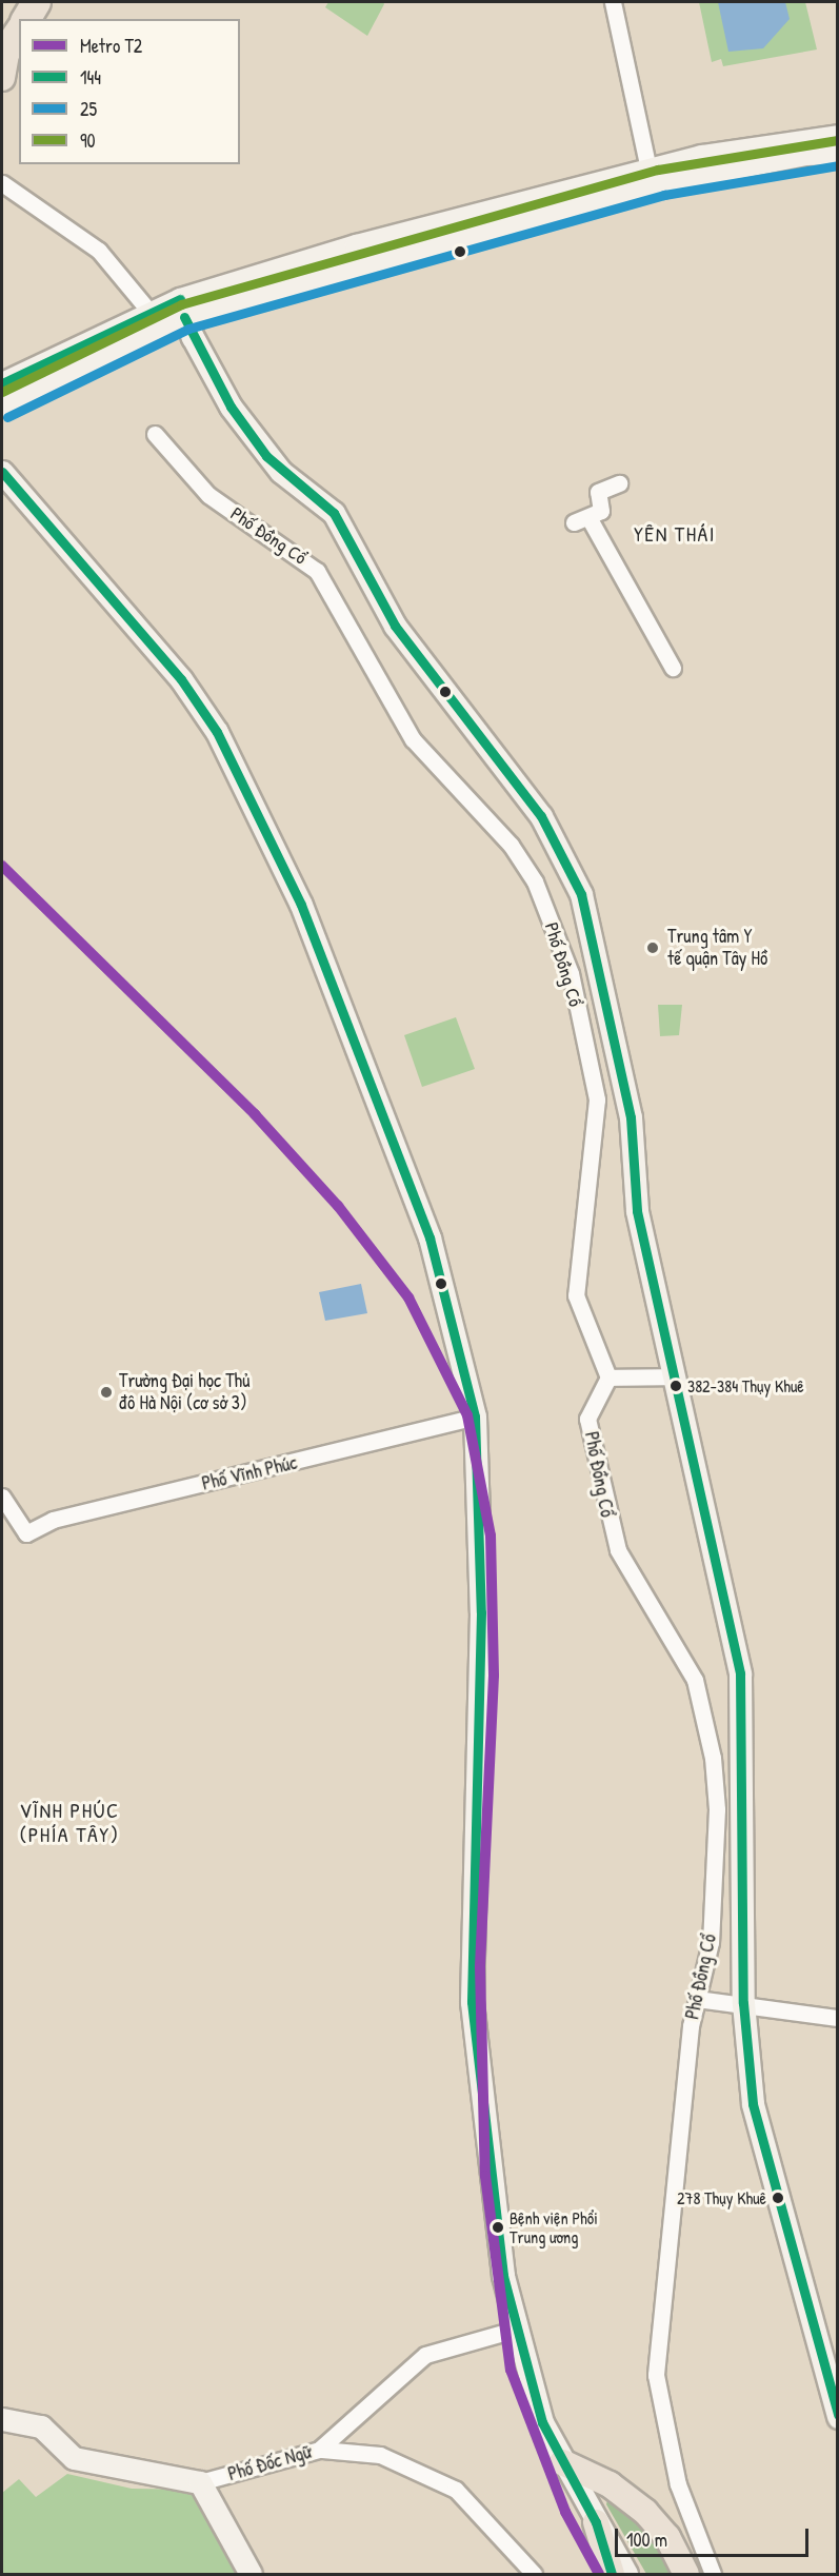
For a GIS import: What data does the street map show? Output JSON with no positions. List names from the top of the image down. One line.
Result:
{"streets":{"main road":["Phố Đốc Ngữ"],"street":["Phố Đồng Cổ","Phố Vĩnh Phúc"]},"districts":["YÊN THÁI","VĨNH PHÚC (PHÍA TÂY)"],"places":["Trung tâm Y tế quận Tây Hồ","382-384 Thụy Khuê","Trường Đại học Thủ đô Hà Nội (cơ sở 3)","278 Thụy Khuê","Bệnh viện Phổi Trung ương"],"lines":["transit line 90","transit line 25","transit line 144","metro line T2"],"legend":["Metro T2","144","25","90"],"scale_bar":"100 m"}
